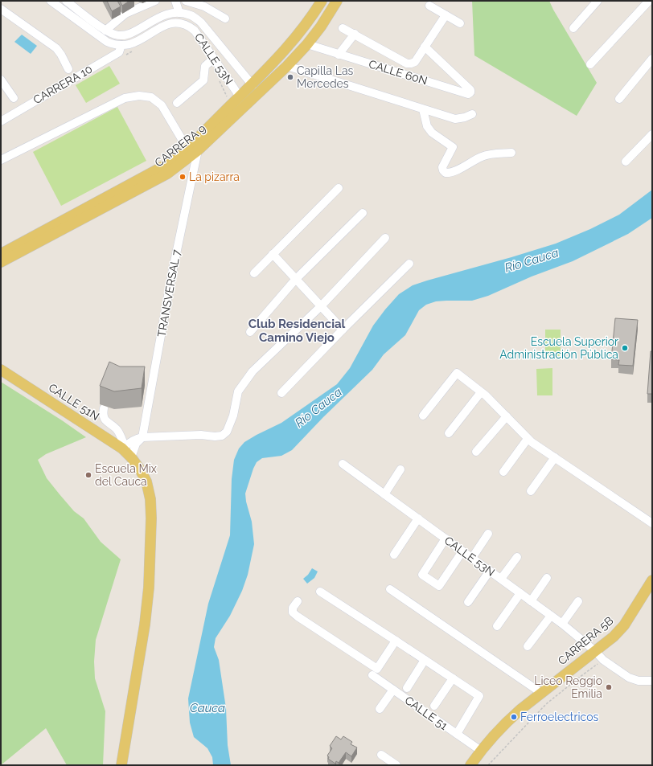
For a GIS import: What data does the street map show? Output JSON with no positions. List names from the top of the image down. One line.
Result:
{"streets":{"main road":["CARRERA 9","CALLE 51N","CARRERA 5B"],"street":["CALLE 53N","CALLE 60N","CARRERA 10","TRANSVERSAL 7","CALLE 51"]},"crossings":[["CALLE 53N","CARRERA 10"],["CALLE 53N","CARRERA 9"],["CALLE 53N","CARRERA 5B"],["CALLE 60N","CARRERA 9"],["CARRERA 9","TRANSVERSAL 7"],["CARRERA 5B","CALLE 51"]],"districts":["Club Residencial Camino Viejo"],"water":["Río Cauca","Cauca"],"places":["Capilla Las Mercedes","La pizarra","Escuela Superior Administración Pública","Escuela Mix del Cauca","Liceo Reggio Emilia","Ferroelectricos"]}
